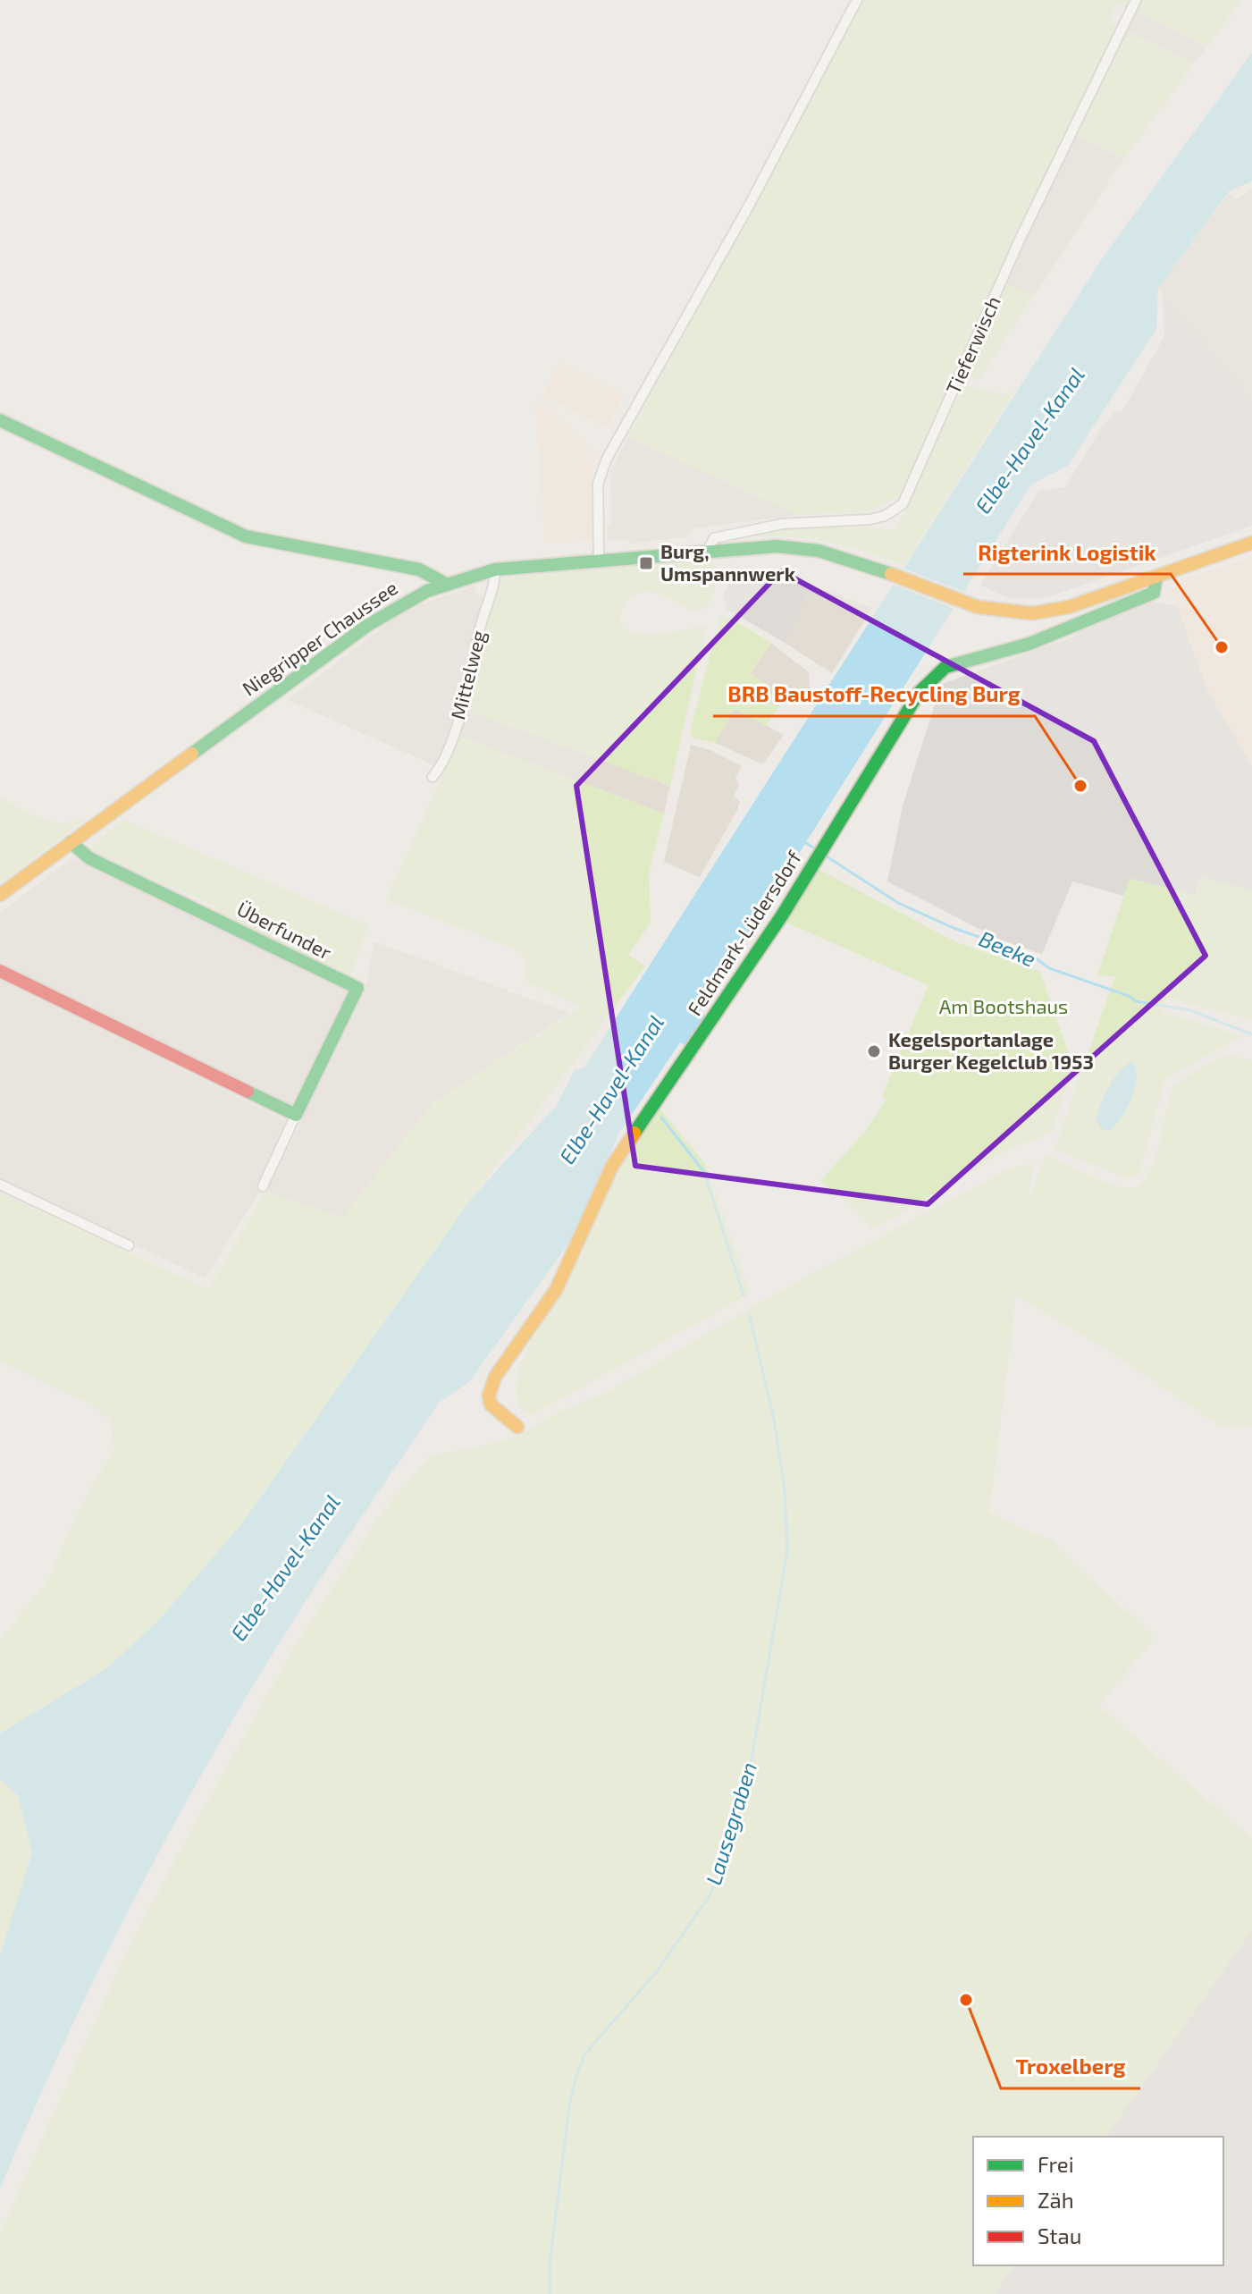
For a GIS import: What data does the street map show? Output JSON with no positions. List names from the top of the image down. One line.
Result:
{"streets":{"street":["Tieferwisch","Niegripper Chaussee","Mittelweg","Überfunder","Feldmark-Lüdersdorf"]},"crossings":[["Tieferwisch","Niegripper Chaussee"],["Niegripper Chaussee","Mittelweg"],["Niegripper Chaussee","Überfunder"],["Niegripper Chaussee","Feldmark-Lüdersdorf"]],"water":["Elbe-Havel-Kanal","Beeke","Lausegraben"],"parks":["Am Bootshaus"],"places":{"transit":["Burg, Umspannwerk"],"other":["Rigterink Logistik","BRB Baustoff-Recycling Burg","Kegelsportanlage Burger Kegelclub 1953","Troxelberg"]},"legend":["Frei","Zäh","Stau"]}
